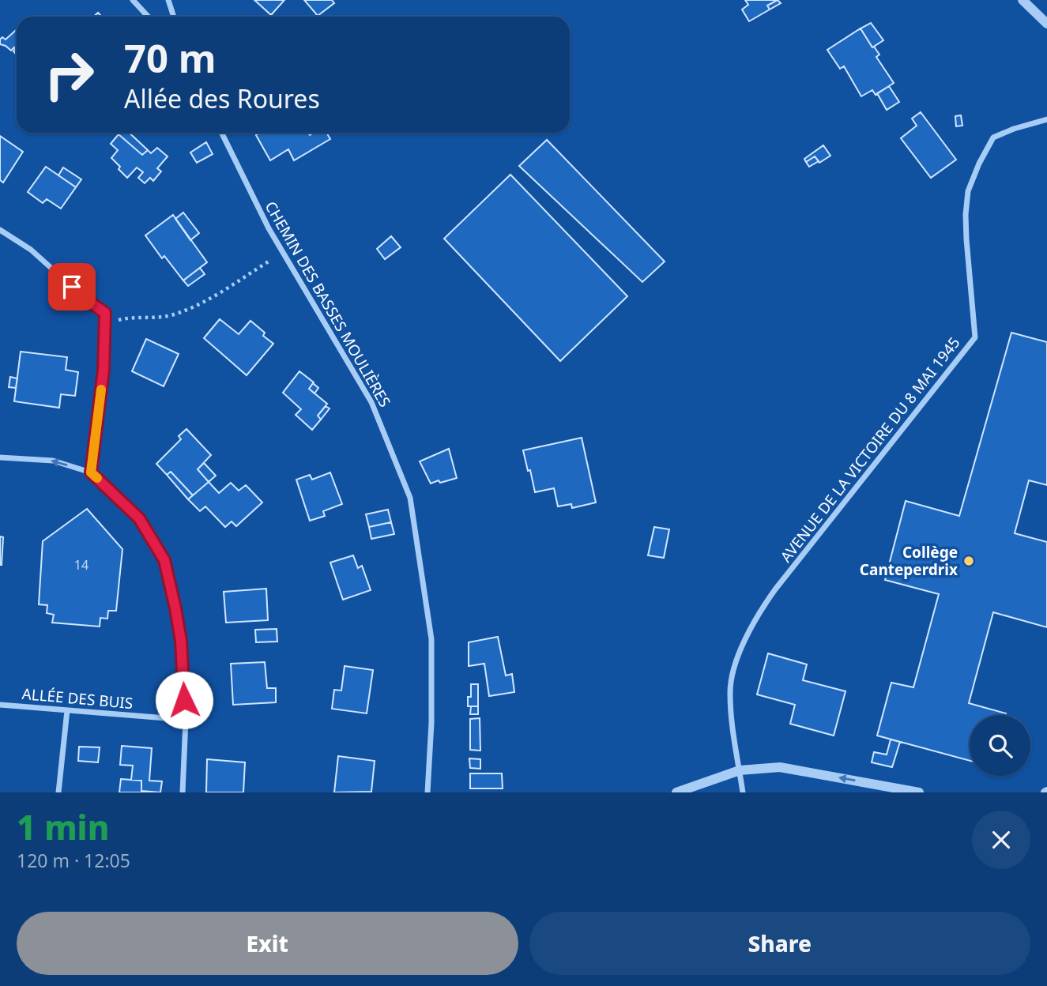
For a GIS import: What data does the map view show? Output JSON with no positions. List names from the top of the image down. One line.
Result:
{"streets":{"street":["CHEMIN DES BASSES MOULIÈRES","AVENUE DE LA VICTOIRE DU 8 MAI 1945","ALLÉE DES BUIS"]},"places":["Collège Canteperdrix"],"house_numbers":["14"],"page":{"turn":["70 m","Allée des Roures"],"heading":["1 min","120 m · 12:05"],"buttons":["Exit","Share"]}}
